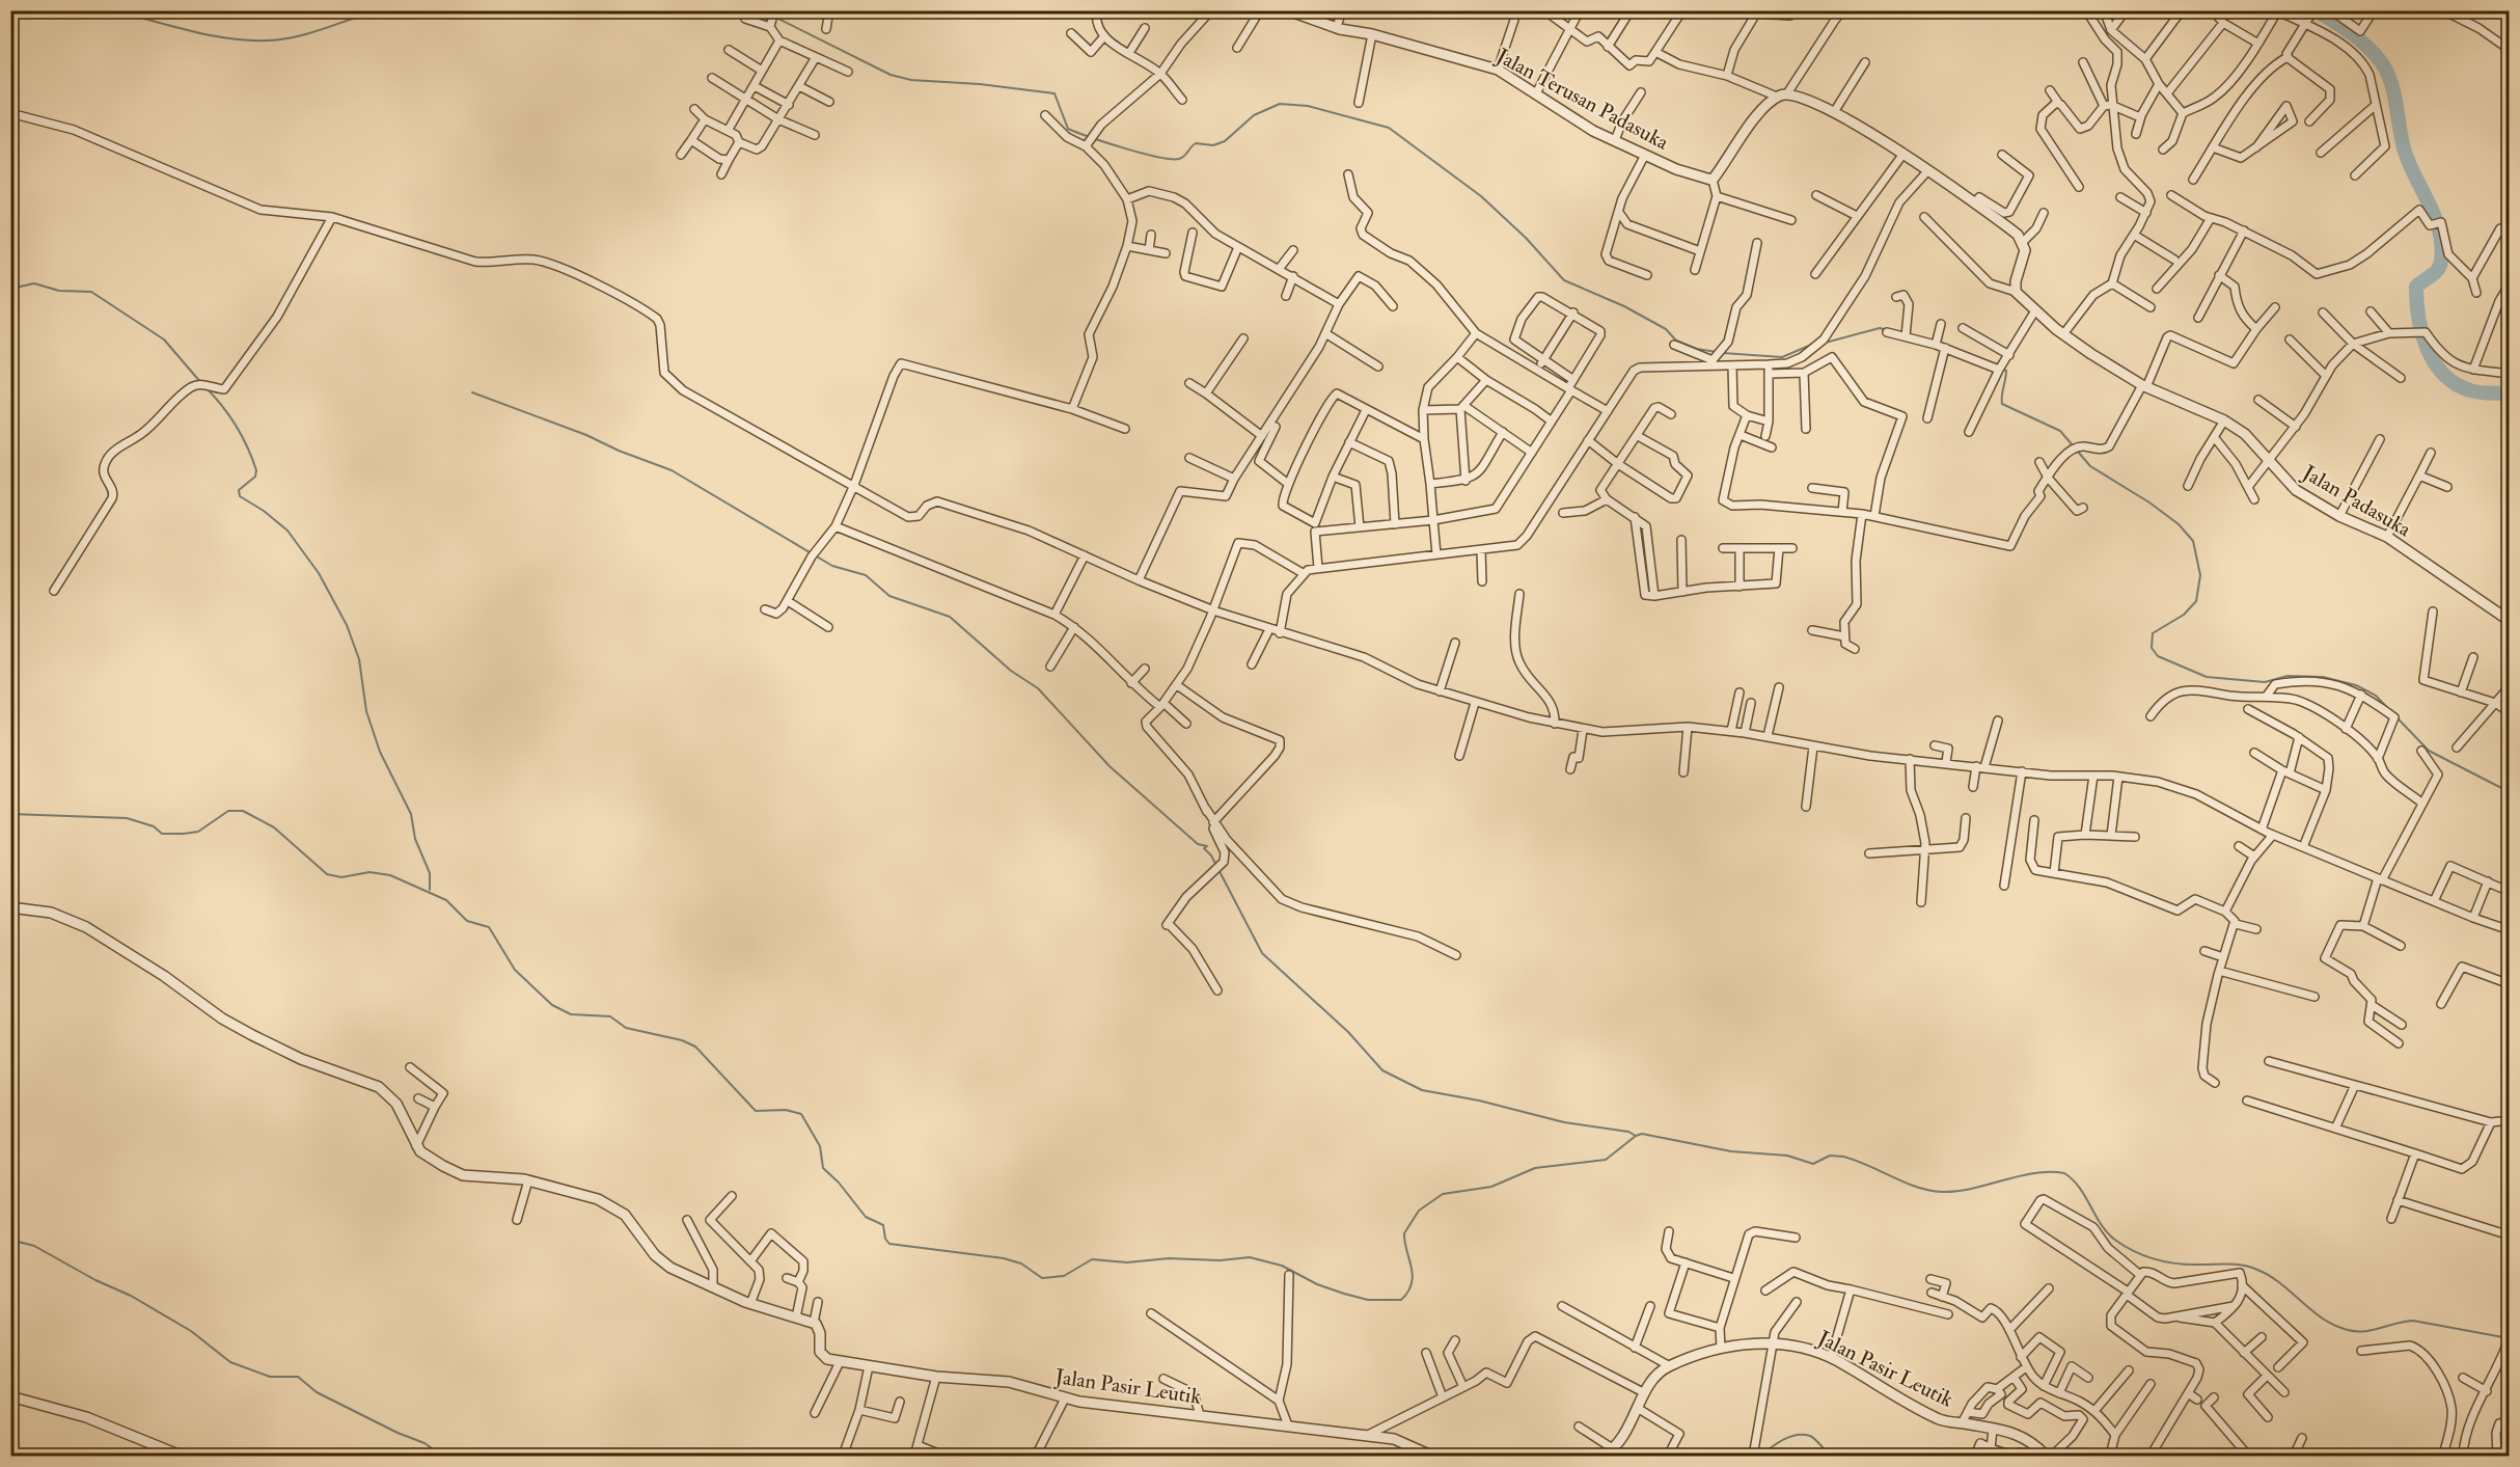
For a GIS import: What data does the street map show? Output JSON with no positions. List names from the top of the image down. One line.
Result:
{"streets":{"street":["Jalan Terusan Padasuka","Jalan Padasuka","Jalan Pasir Leutik"]}}
